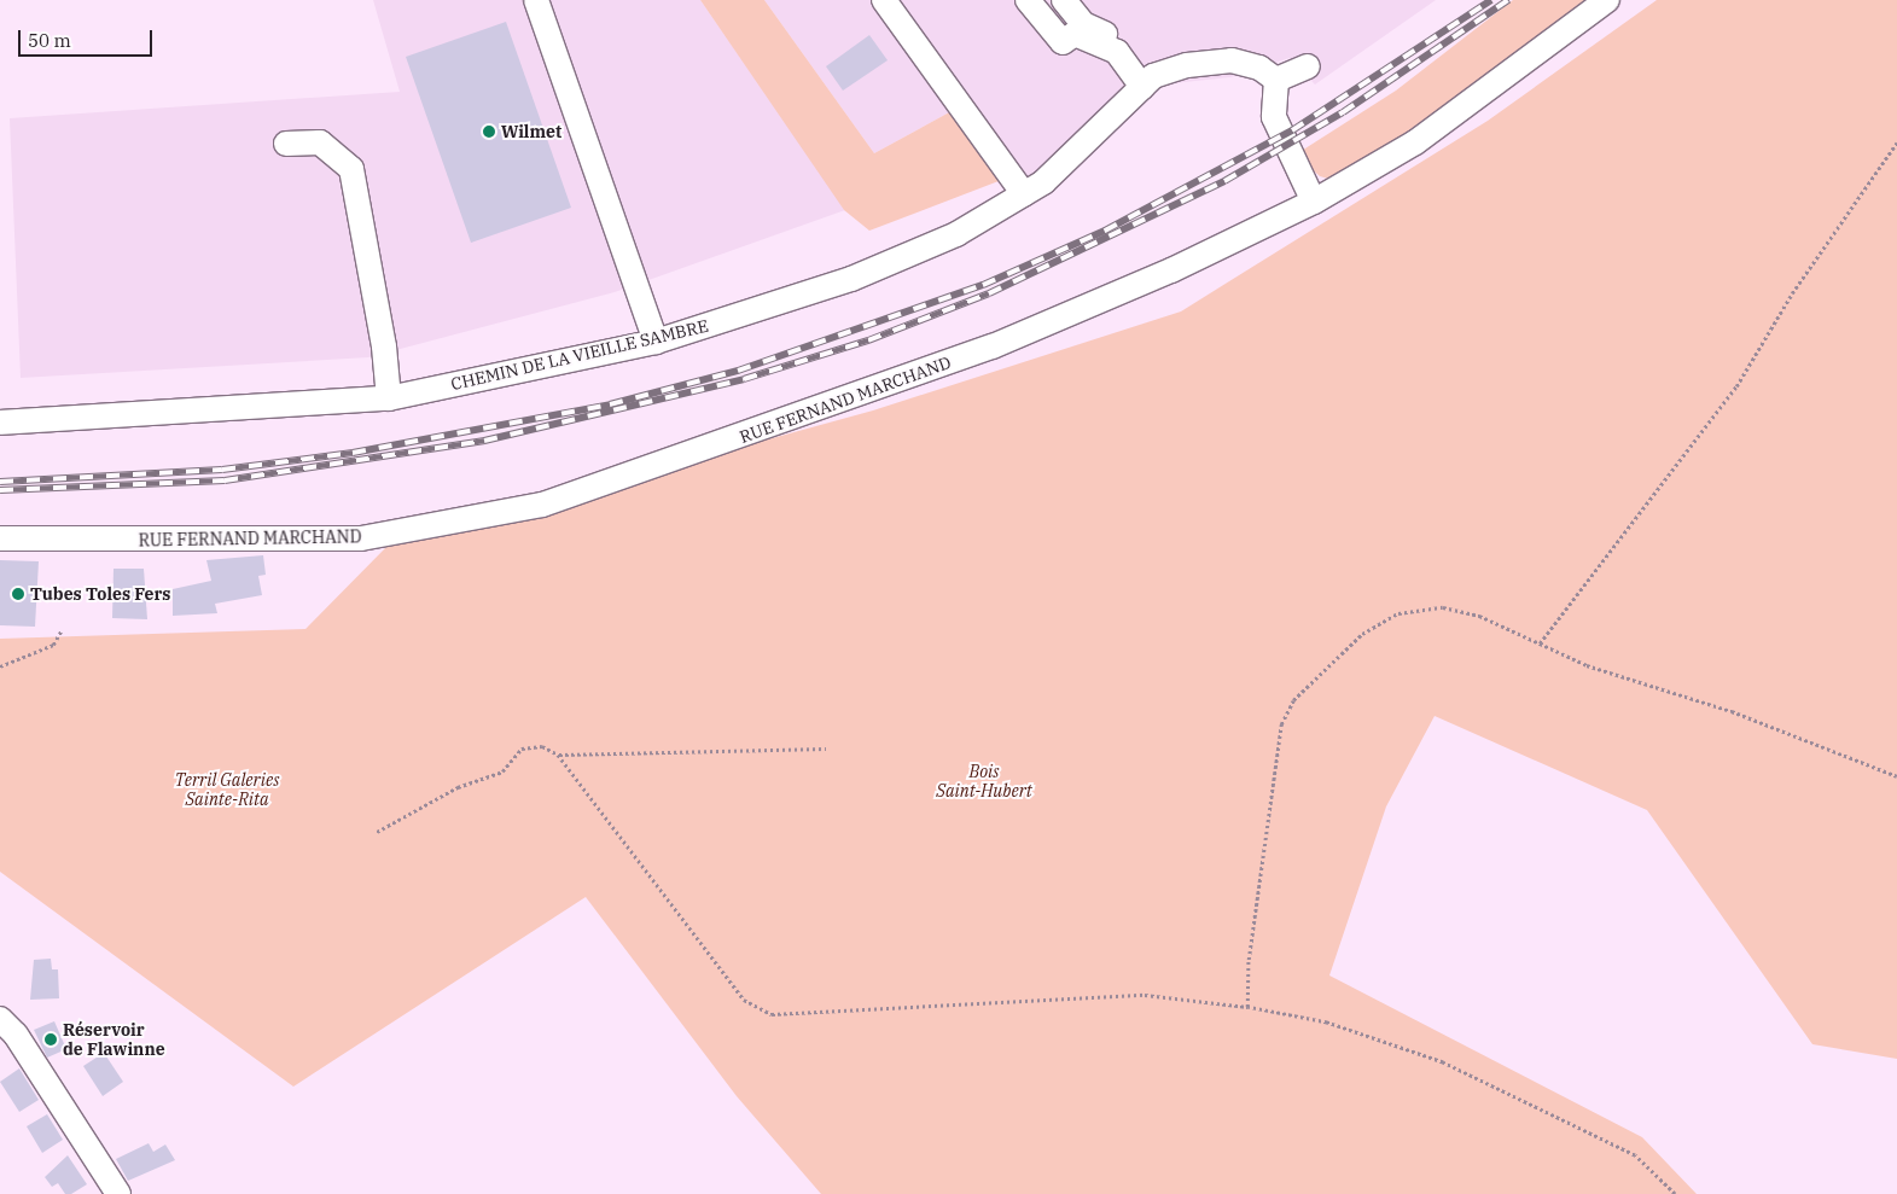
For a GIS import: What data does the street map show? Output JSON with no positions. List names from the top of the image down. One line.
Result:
{"streets":{"street":["CHEMIN DE LA VIEILLE SAMBRE","RUE FERNAND MARCHAND"]},"parks":["Bois Saint-Hubert","Terril Galeries Sainte-Rita"],"places":["Wilmet","Tubes Toles Fers","Réservoir de Flawinne"],"scale_bar":"50 m"}
